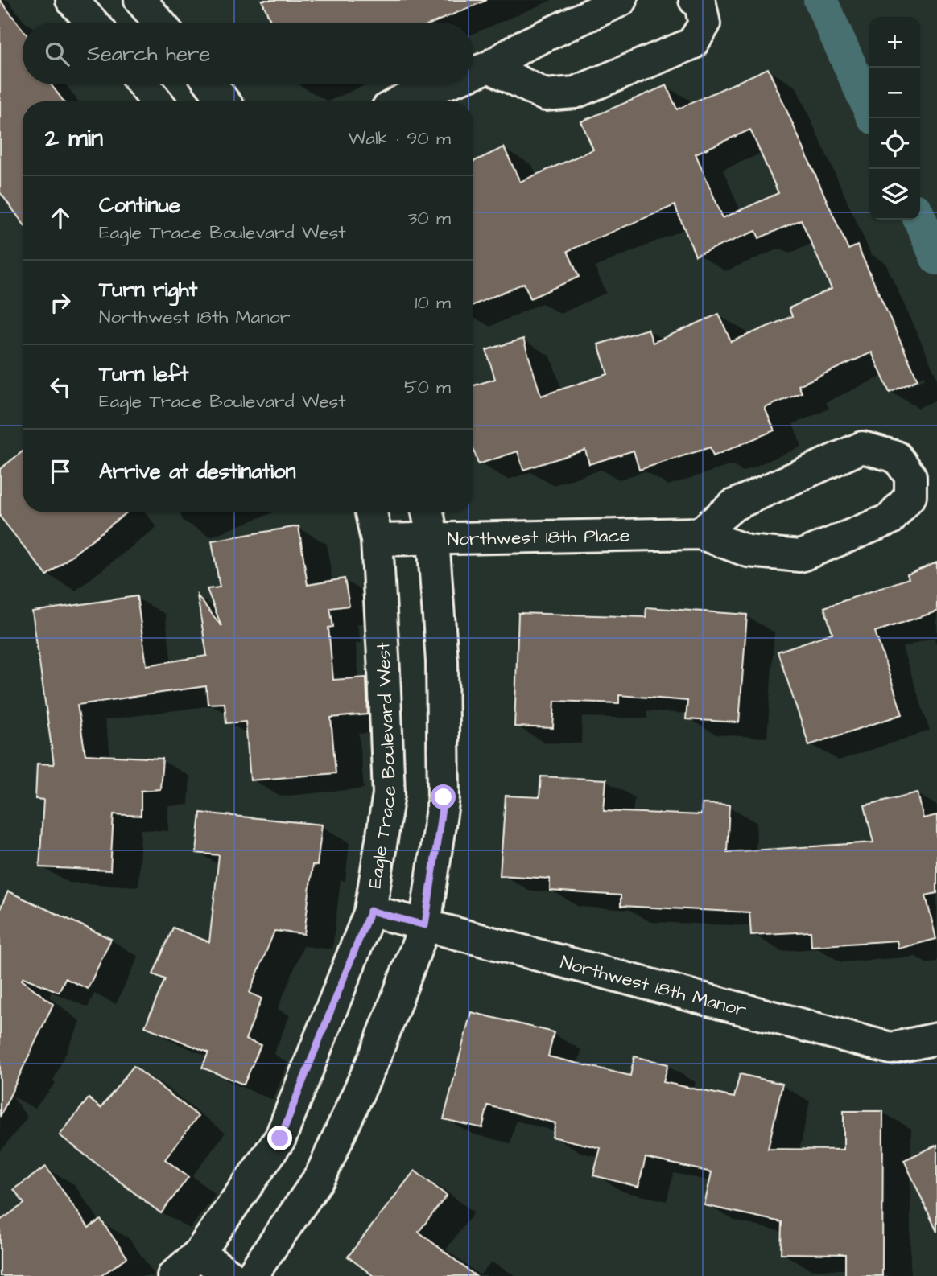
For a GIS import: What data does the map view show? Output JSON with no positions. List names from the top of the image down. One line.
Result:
{"streets":{"street":["Northwest 18th Place","Eagle Trace Boulevard West","Northwest 18th Manor"]},"crossings":[["Northwest 18th Place","Eagle Trace Boulevard West"],["Eagle Trace Boulevard West","Northwest 18th Manor"]],"page":{"map_buttons":["+","−"],"search":"Search here","heading":["2 min","Walk · 90 m"],"list":[["Continue","Eagle Trace Boulevard West","30 m"],["Turn right","Northwest 18th Manor","10 m"],["Turn left","Eagle Trace Boulevard West","50 m"],"Arrive at destination"]}}
